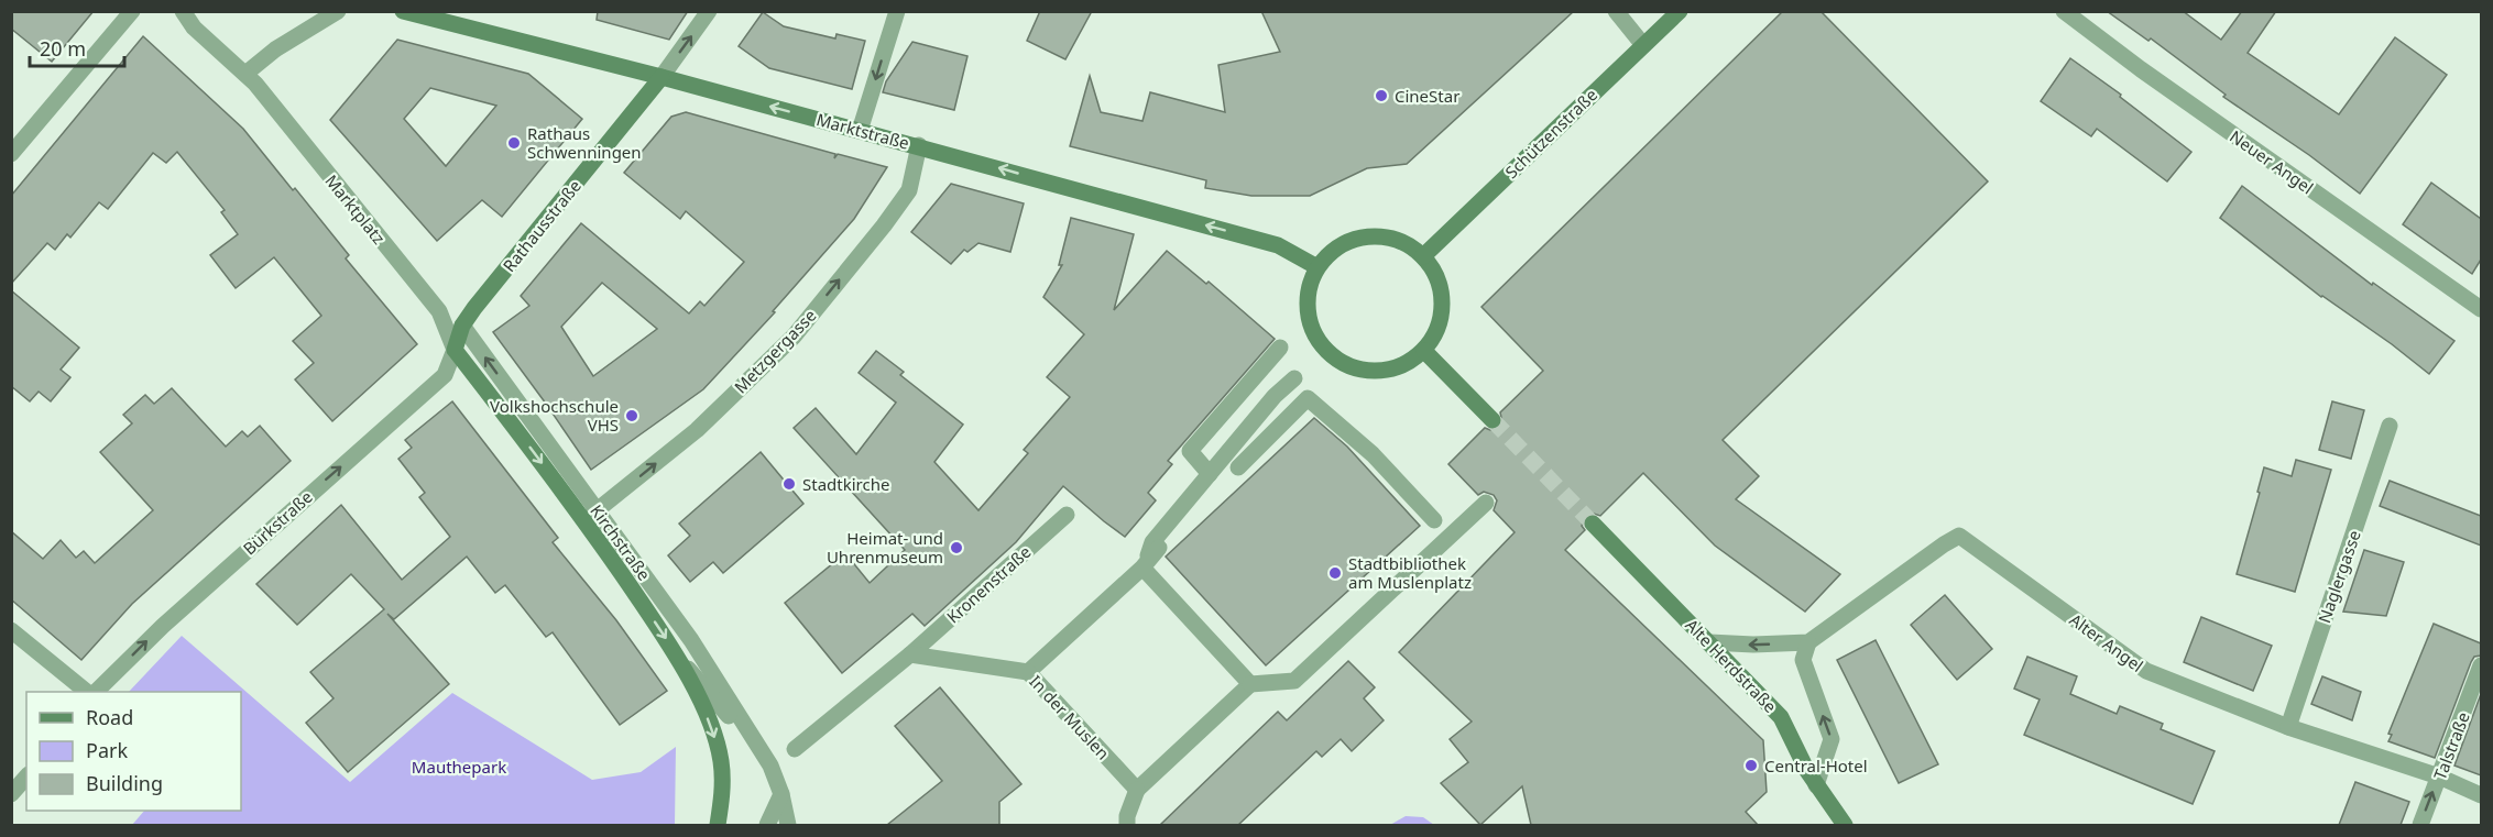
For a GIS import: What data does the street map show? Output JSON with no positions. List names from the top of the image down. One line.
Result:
{"streets":{"main road":["Marktstraße","Schützenstraße","Rathausstraße","Kirchstraße","Alte Herdstraße"],"street":["Neuer Angel","Marktplatz","Metzgergasse","Bürkstraße","Naglergasse","Kronenstraße","Alter Angel","In der Muslen","Talstraße"]},"crossings":[["Marktstraße","Schützenstraße"],["Marktstraße","Rathausstraße"],["Marktstraße","Metzgergasse"],["Marktplatz","Rathausstraße"],["Marktplatz","Bürkstraße"],["Marktplatz","Kirchstraße"],["Rathausstraße","Bürkstraße"],["Rathausstraße","Kirchstraße"],["Metzgergasse","Kirchstraße"],["Bürkstraße","Kirchstraße"],["Naglergasse","Alter Angel"],["Alter Angel","Talstraße"]],"one_way":["Marktstraße","Metzgergasse","Bürkstraße"],"parks":["Mauthepark"],"places":["CineStar","Rathaus Schwenningen","Volkshochschule VHS","Stadtkirche","Heimat- und Uhrenmuseum","Stadtbibliothek am Muslenplatz","Central-Hotel"],"legend":["Road","Park","Building"],"scale_bar":"20 m"}
